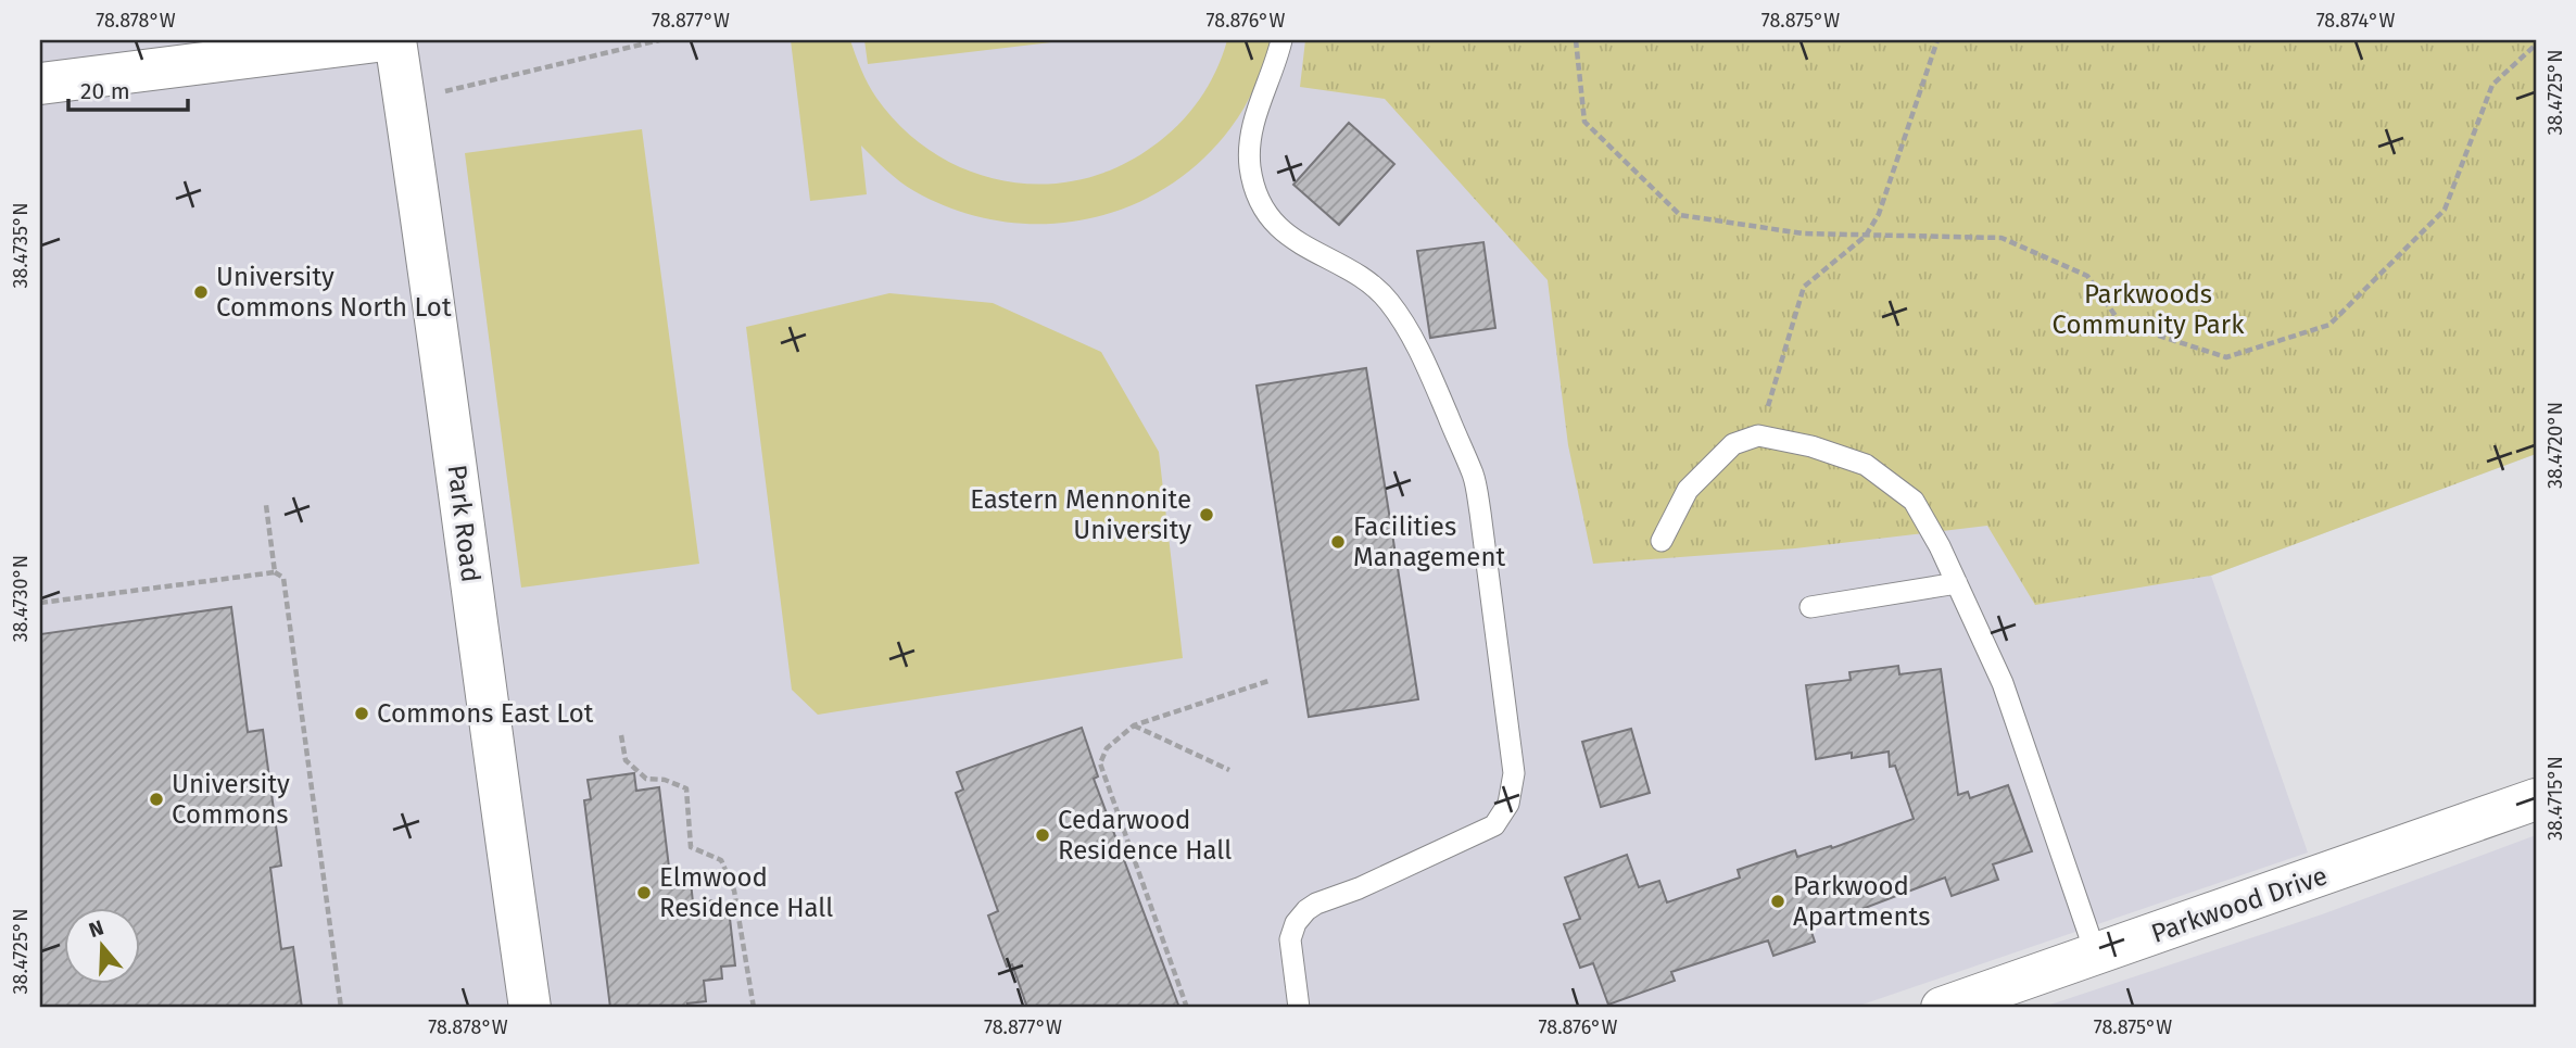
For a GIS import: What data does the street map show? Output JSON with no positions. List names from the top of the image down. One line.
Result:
{"streets":{"street":["Park Road","Parkwood Drive"]},"parks":["Parkwoods Community Park"],"places":["University Commons North Lot","Eastern Mennonite University","Facilities Management","Commons East Lot","University Commons","Cedarwood Residence Hall","Elmwood Residence Hall","Parkwood Apartments"],"scale_bar":"20 m","north":"top","coordinates":["78.878°W","78.877°W","78.876°W","78.875°W","78.874°W","38.4725°N","38.4735°N","38.4720°N","38.4730°N","38.4715°N"]}
